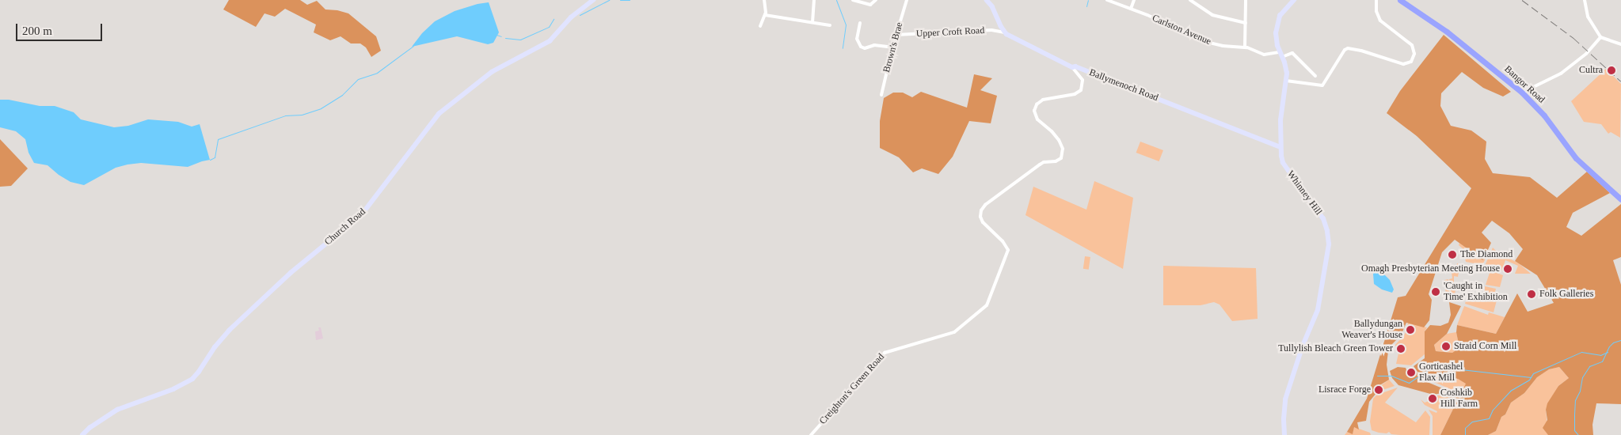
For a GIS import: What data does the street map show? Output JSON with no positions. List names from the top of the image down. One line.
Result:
{"streets":{"highway":["Bangor Road"],"street":["Carlston Avenue","Upper Croft Road","Brown's Brae","Ballymenoch Road","Whinney Hill","Church Road","Creighton's Green Road"]},"crossings":[["Carlston Avenue","Whinney Hill"],["Upper Croft Road","Brown's Brae"],["Upper Croft Road","Ballymenoch Road"],["Ballymenoch Road","Whinney Hill"],["Ballymenoch Road","Creighton's Green Road"]],"places":["Cultra","The Diamond","Omagh Presbyterian Meeting House","'Caught in Time' Exhibition","Folk Galleries","Ballydungan Weaver's House","Straid Corn Mill","Tullylish Bleach Green Tower","Gorticashel Flax Mill","Lisrace Forge","Coshkib Hill Farm"],"scale_bar":"200 m"}
